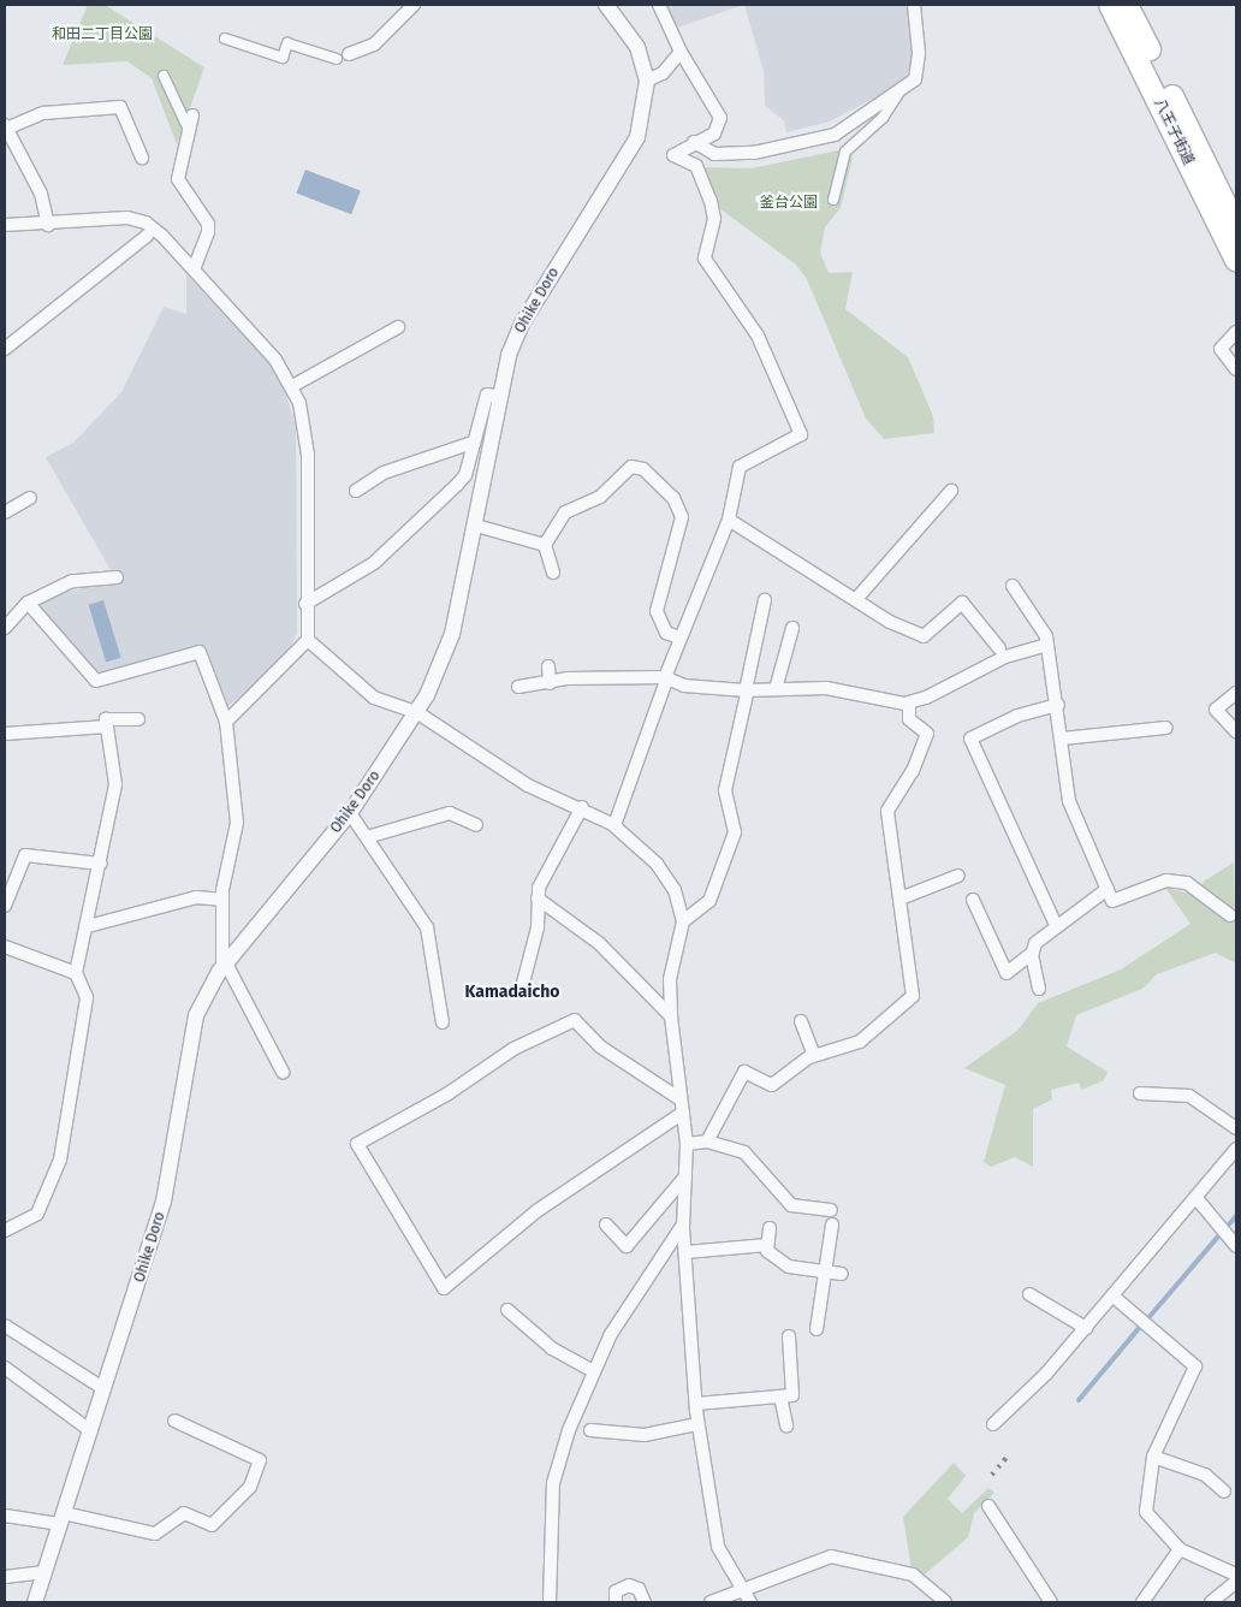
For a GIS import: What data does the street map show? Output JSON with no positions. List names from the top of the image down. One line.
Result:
{"streets":{"highway":["八王子街道"],"street":["Ohike Doro"]},"districts":["Kamadaicho"],"parks":["和田二丁目公園","釜台公園"]}
